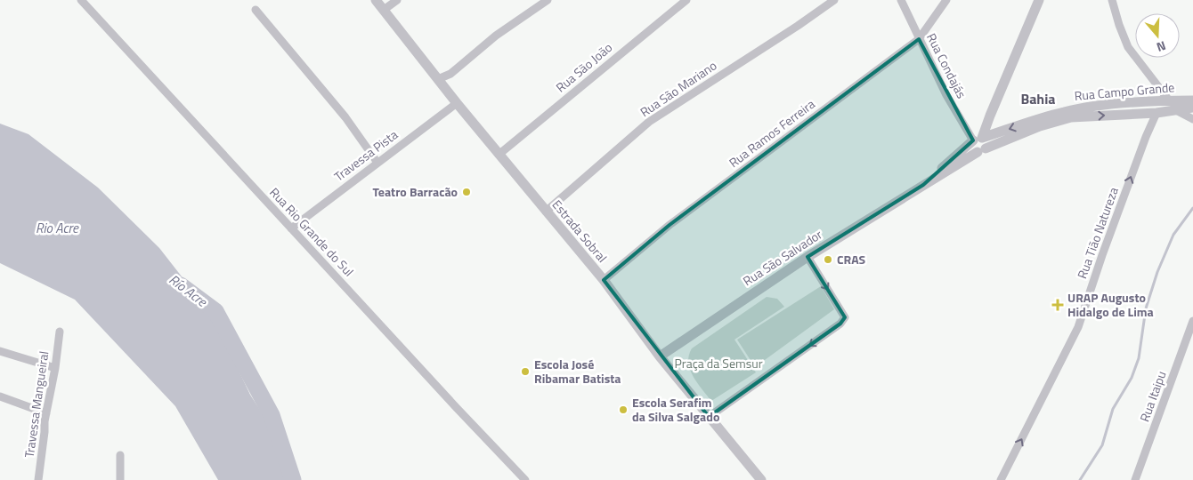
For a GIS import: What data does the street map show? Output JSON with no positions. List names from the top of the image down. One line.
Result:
{"streets":{"street":["Rua Condajás","Rua São João","Rua São Mariano","Rua Campo Grande","Rua Ramos Ferreira","Travessa Pista","Estrada Sobral","Rua Rio Grande do Sul","Rua Tião Natureza","Rua São Salvador","Rua Itaipu","Travessa Mangueiral"]},"crossings":[["Rua Condajás","Rua Campo Grande"],["Rua Condajás","Rua Ramos Ferreira"],["Rua São João","Estrada Sobral"],["Rua São Mariano","Estrada Sobral"],["Rua Campo Grande","Rua Tião Natureza"],["Rua Campo Grande","Rua São Salvador"],["Rua Ramos Ferreira","Estrada Sobral"],["Travessa Pista","Estrada Sobral"],["Travessa Pista","Rua Rio Grande do Sul"],["Estrada Sobral","Rua São Salvador"]],"one_way":["Rua Tião Natureza"],"districts":["Bahia"],"water":["Rio Acre","Río Acre"],"parks":["Praça da Semsur"],"places":{"other":["Teatro Barracão","CRAS","Escola José Ribamar Batista","Escola Serafim da Silva Salgado"],"health":["URAP Augusto Hidalgo de Lima"]},"north":"bottom"}
